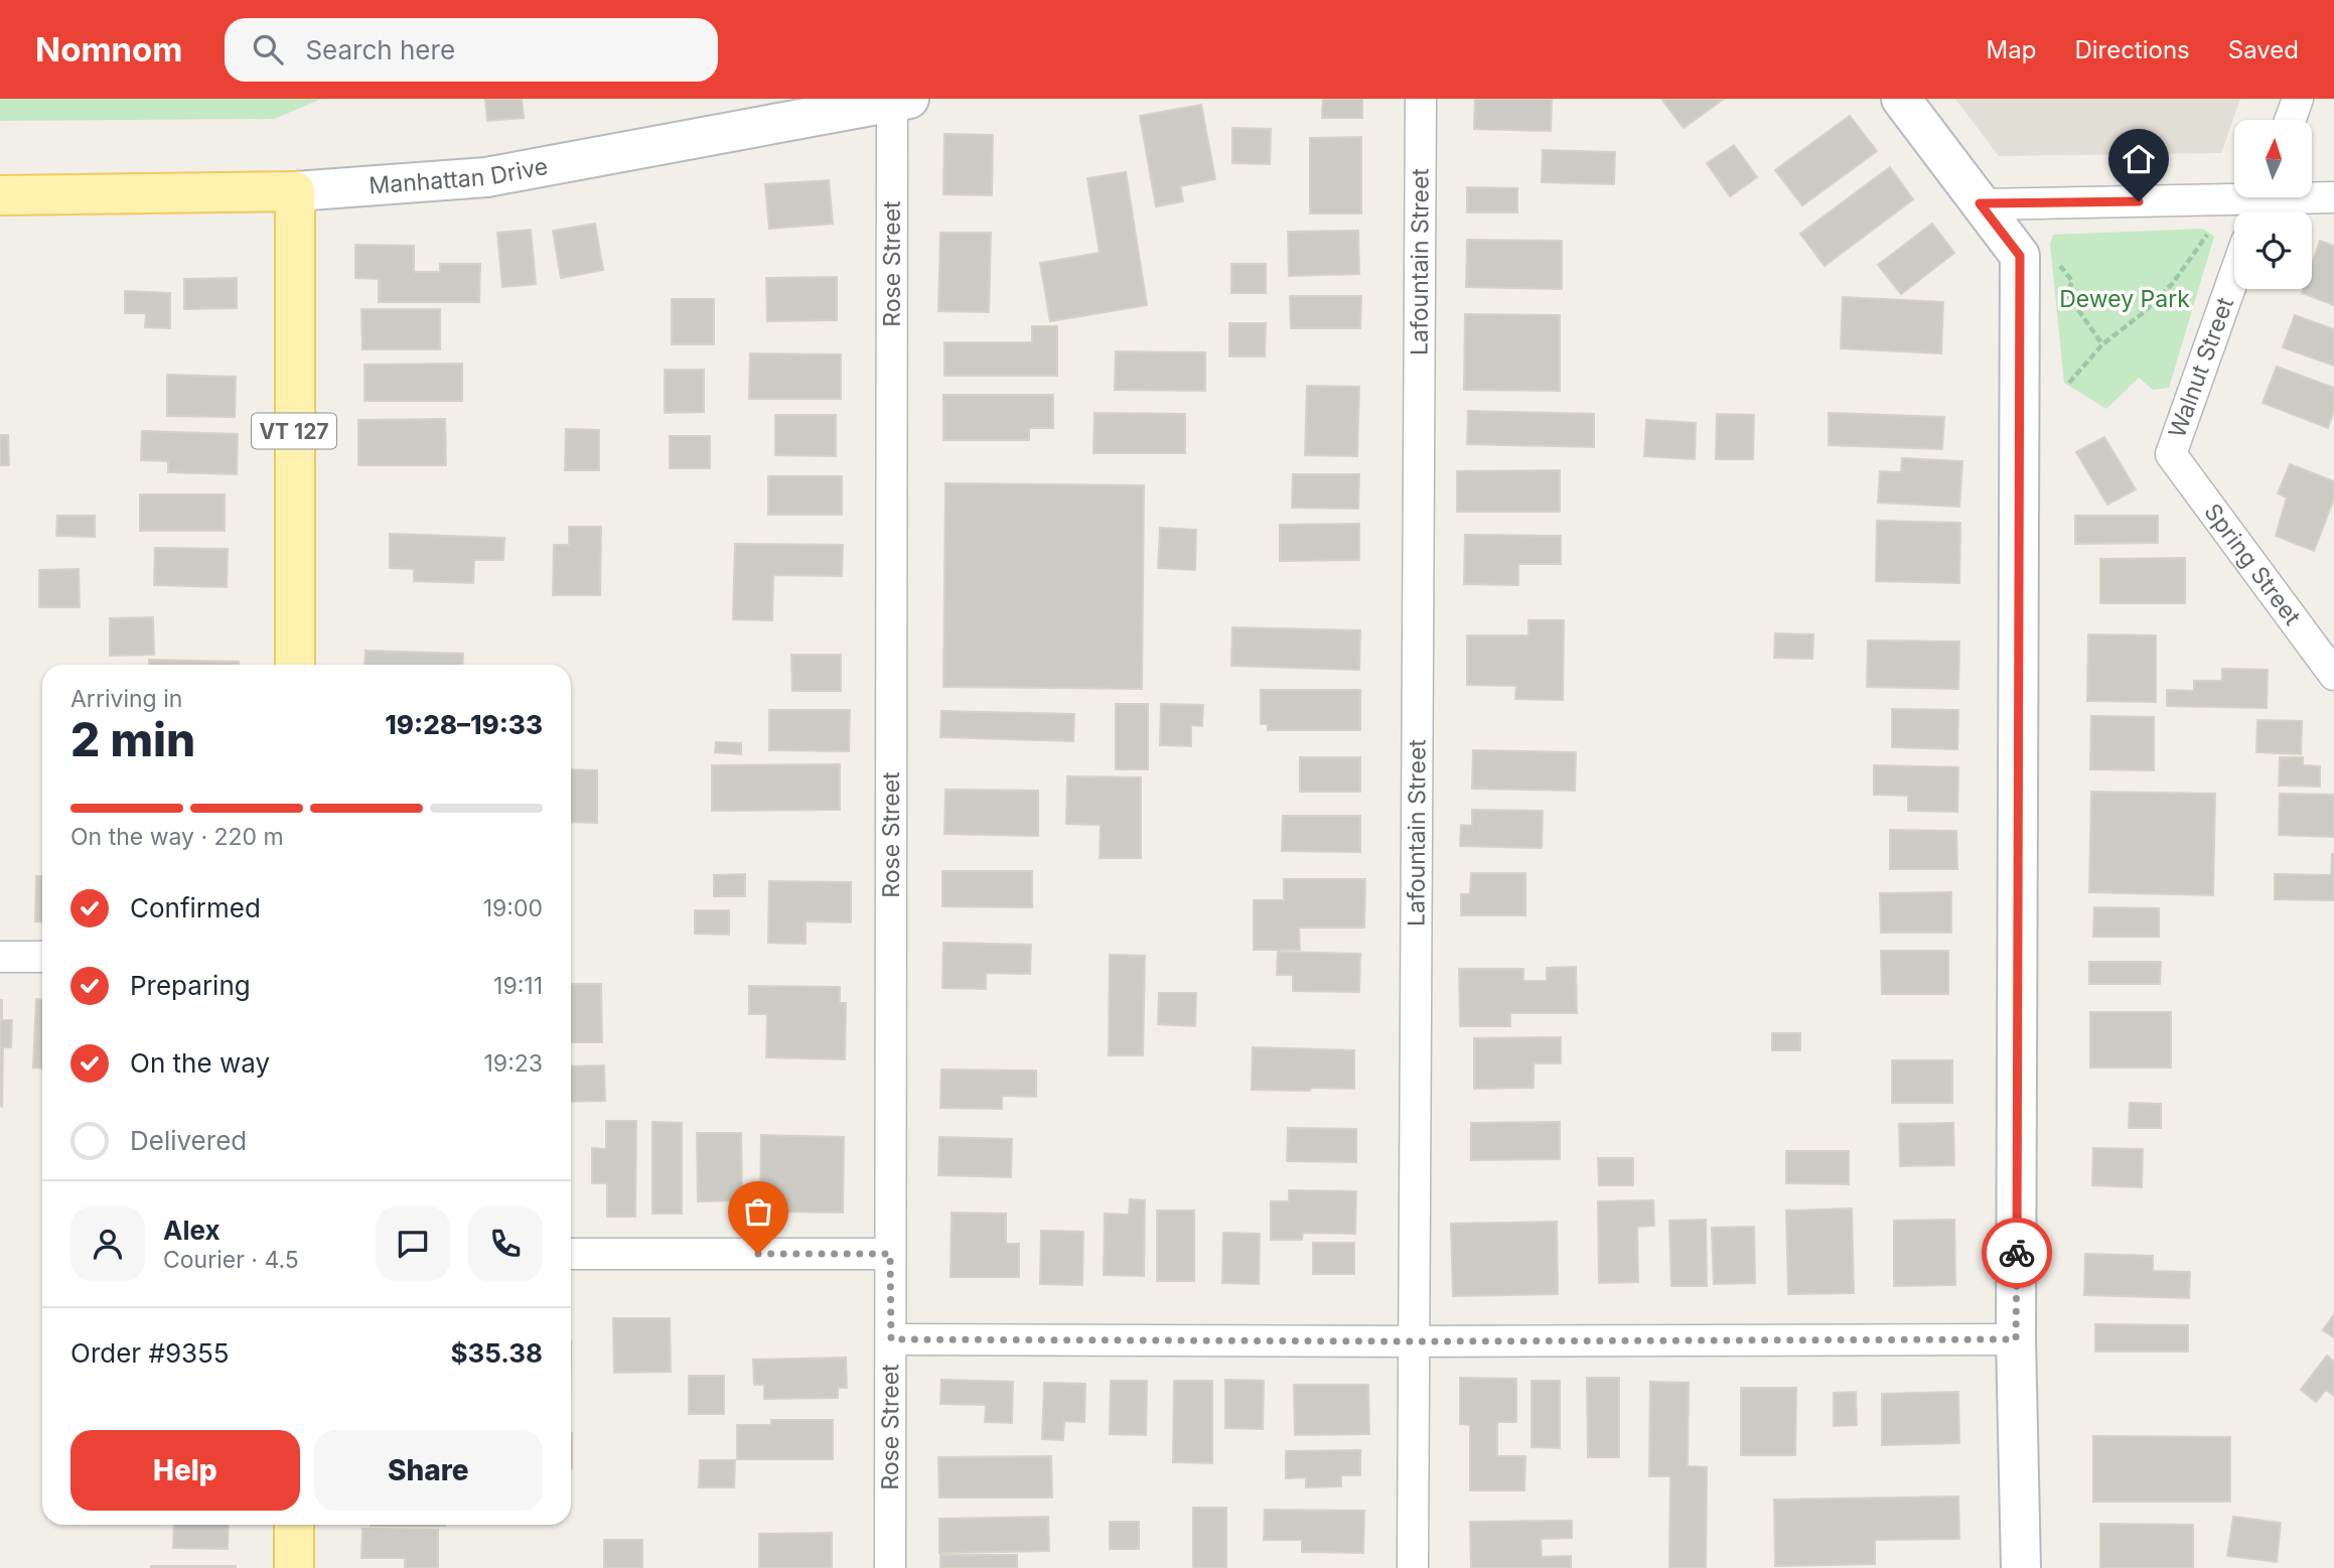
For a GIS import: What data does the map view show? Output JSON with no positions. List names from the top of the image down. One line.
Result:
{"streets":{"main road":["Manhattan Drive","VT 127"],"street":["Lafountain Street","Rose Street","Walnut Street","Spring Street"]},"crossings":[["Manhattan Drive","Rose Street"],["Manhattan Drive","VT 127"],["Walnut Street","Spring Street"]],"parks":["Dewey Park"],"north":"top","page":{"header":"Nomnom","search":"Search here","nav":["Map","Directions","Saved"],"heading":["2 min","Arriving in","19:28–19:33"],"panel":["Alex","Courier · 4.5","Order #9355","$35.38"],"bar":"On the way · 220 m","list":[["Confirmed","19:00"],["Preparing","19:11"],["On the way","19:23"],"Delivered"],"buttons":["Help","Share"]}}
